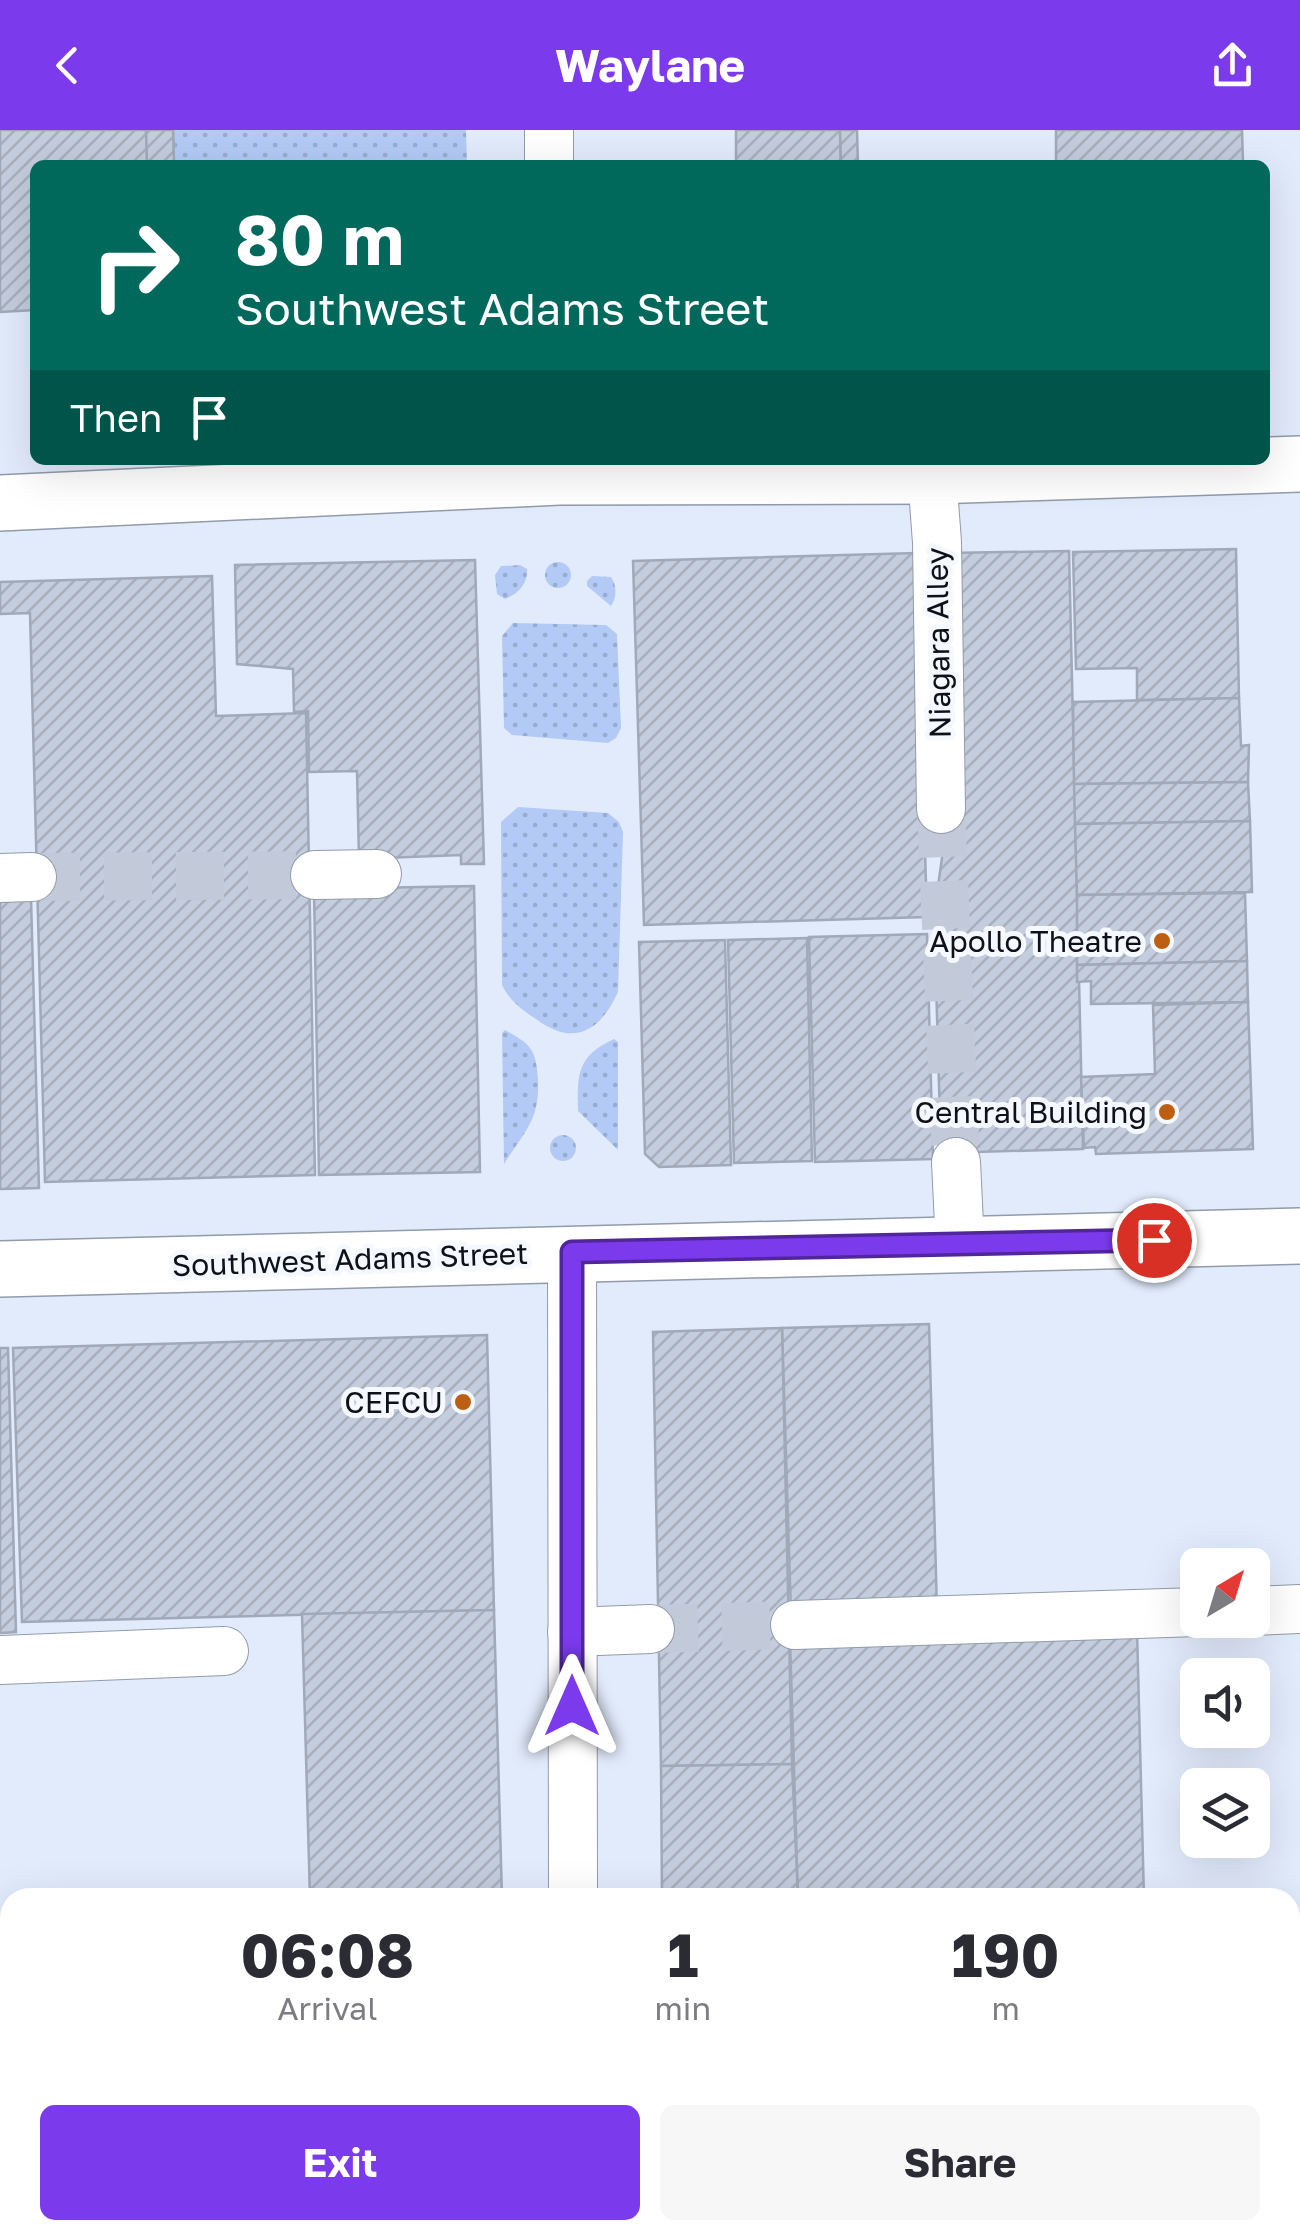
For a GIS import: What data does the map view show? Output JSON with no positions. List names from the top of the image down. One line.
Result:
{"streets":{"main road":["Southwest Adams Street"],"street":["Niagara Alley"]},"places":["Apollo Theatre","Central Building","CEFCU"],"north":"top right","page":{"header":"Waylane","turn":["80 m","Southwest Adams Street"],"then":"Then","eta":["06:08","Arrival","1","min","190","m"],"buttons":["Exit","Share"]}}
